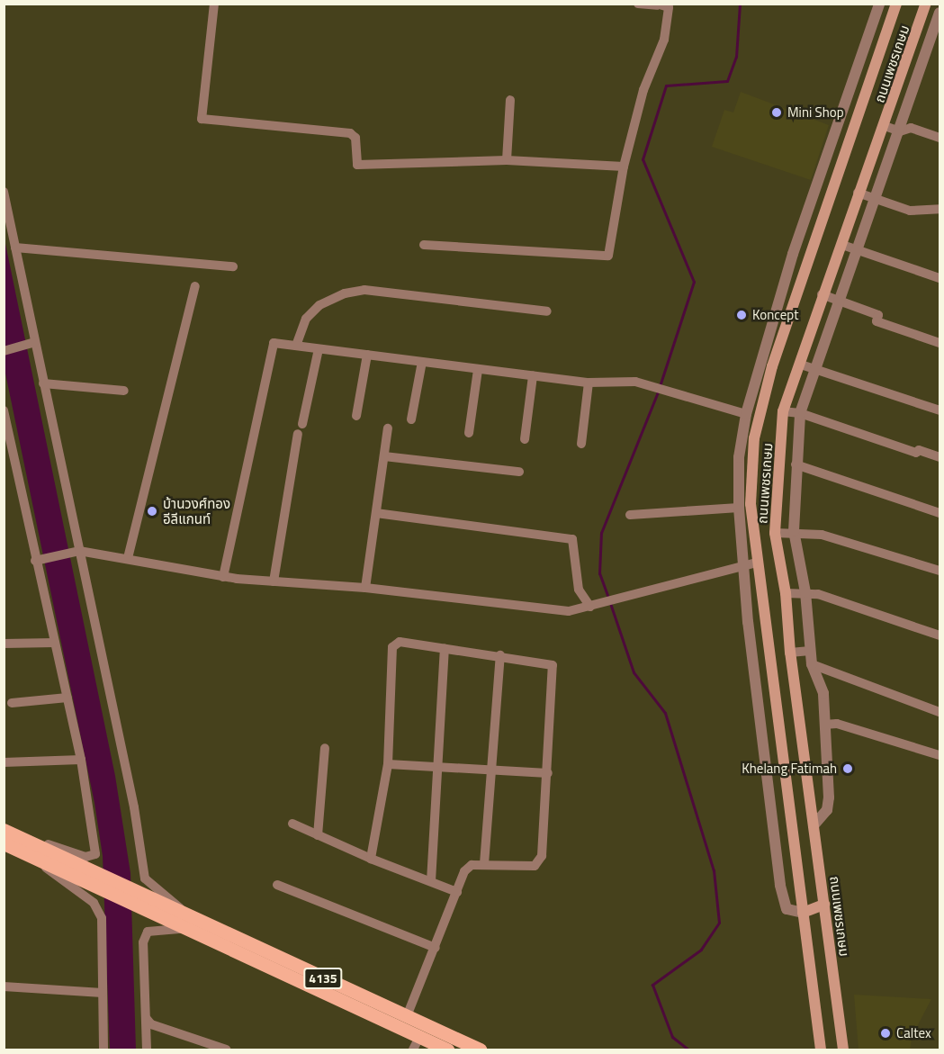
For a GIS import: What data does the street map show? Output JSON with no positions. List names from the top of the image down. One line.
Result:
{"streets":{"main road":["ถนนเพชรเกษม","4135"]},"places":["Mini Shop","Koncept","บ้านวงศ์ทอง อีลีแกนท์","Khelang Fatimah","Caltex"]}
